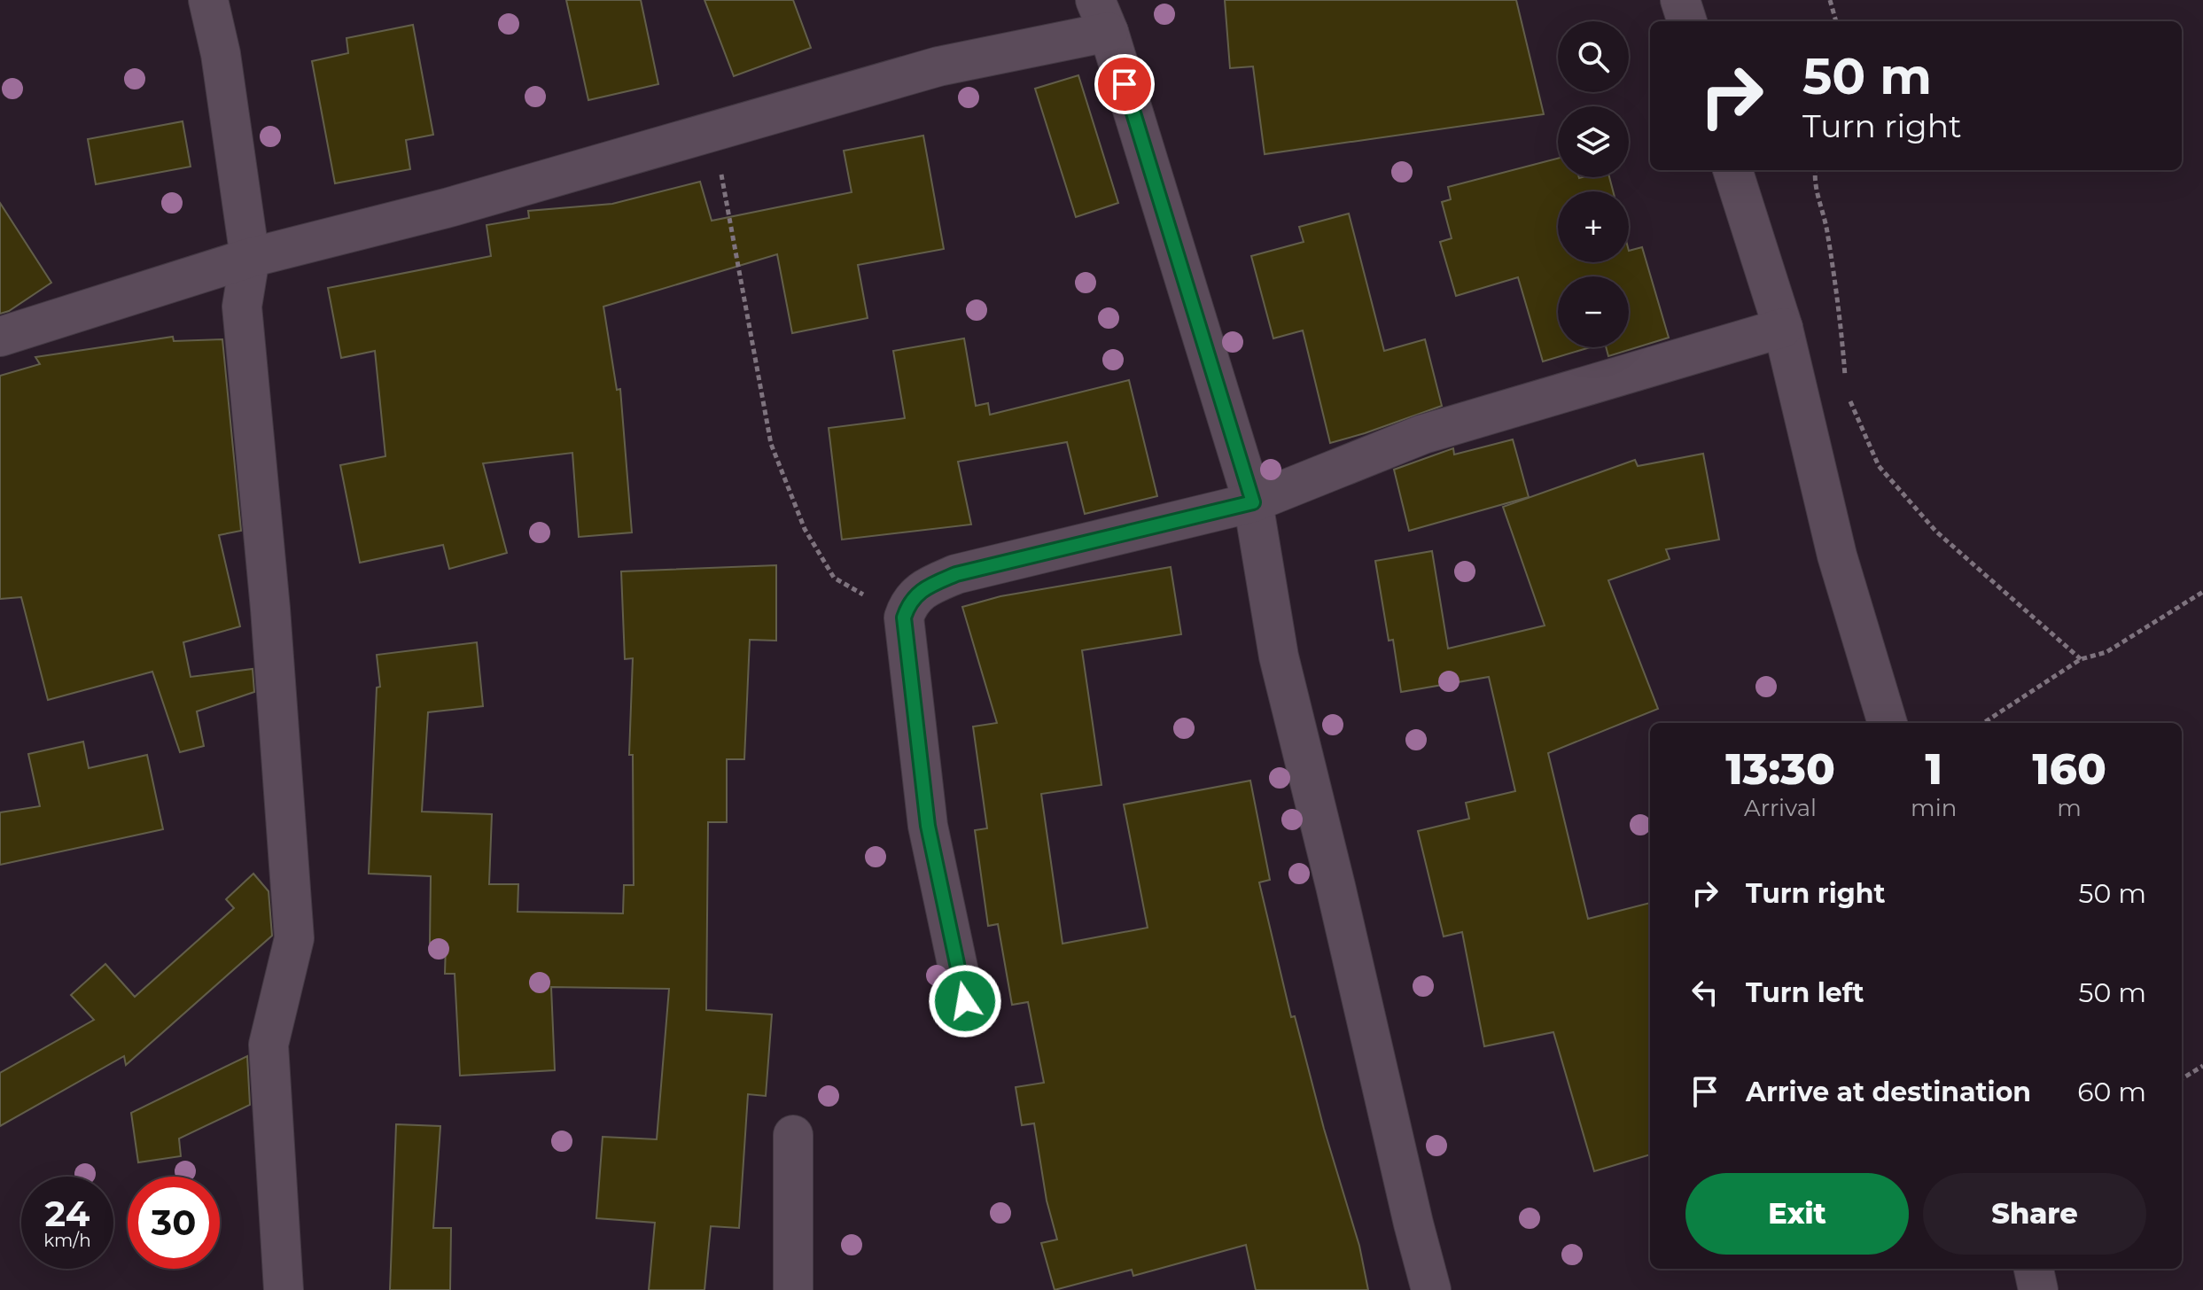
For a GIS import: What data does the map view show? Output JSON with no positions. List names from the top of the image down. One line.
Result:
{"page":{"map_buttons":["+","−"],"turn":["50 m","Turn right"],"eta":["13:30","Arrival","1","min","160","m"],"list":[{"name":"Turn right","value":"50 m"},{"name":"Turn left","value":"50 m"},{"name":"Arrive at destination","value":"60 m"}],"buttons":["Exit","Share"],"speed":"24 km/h","limit":"30"}}
